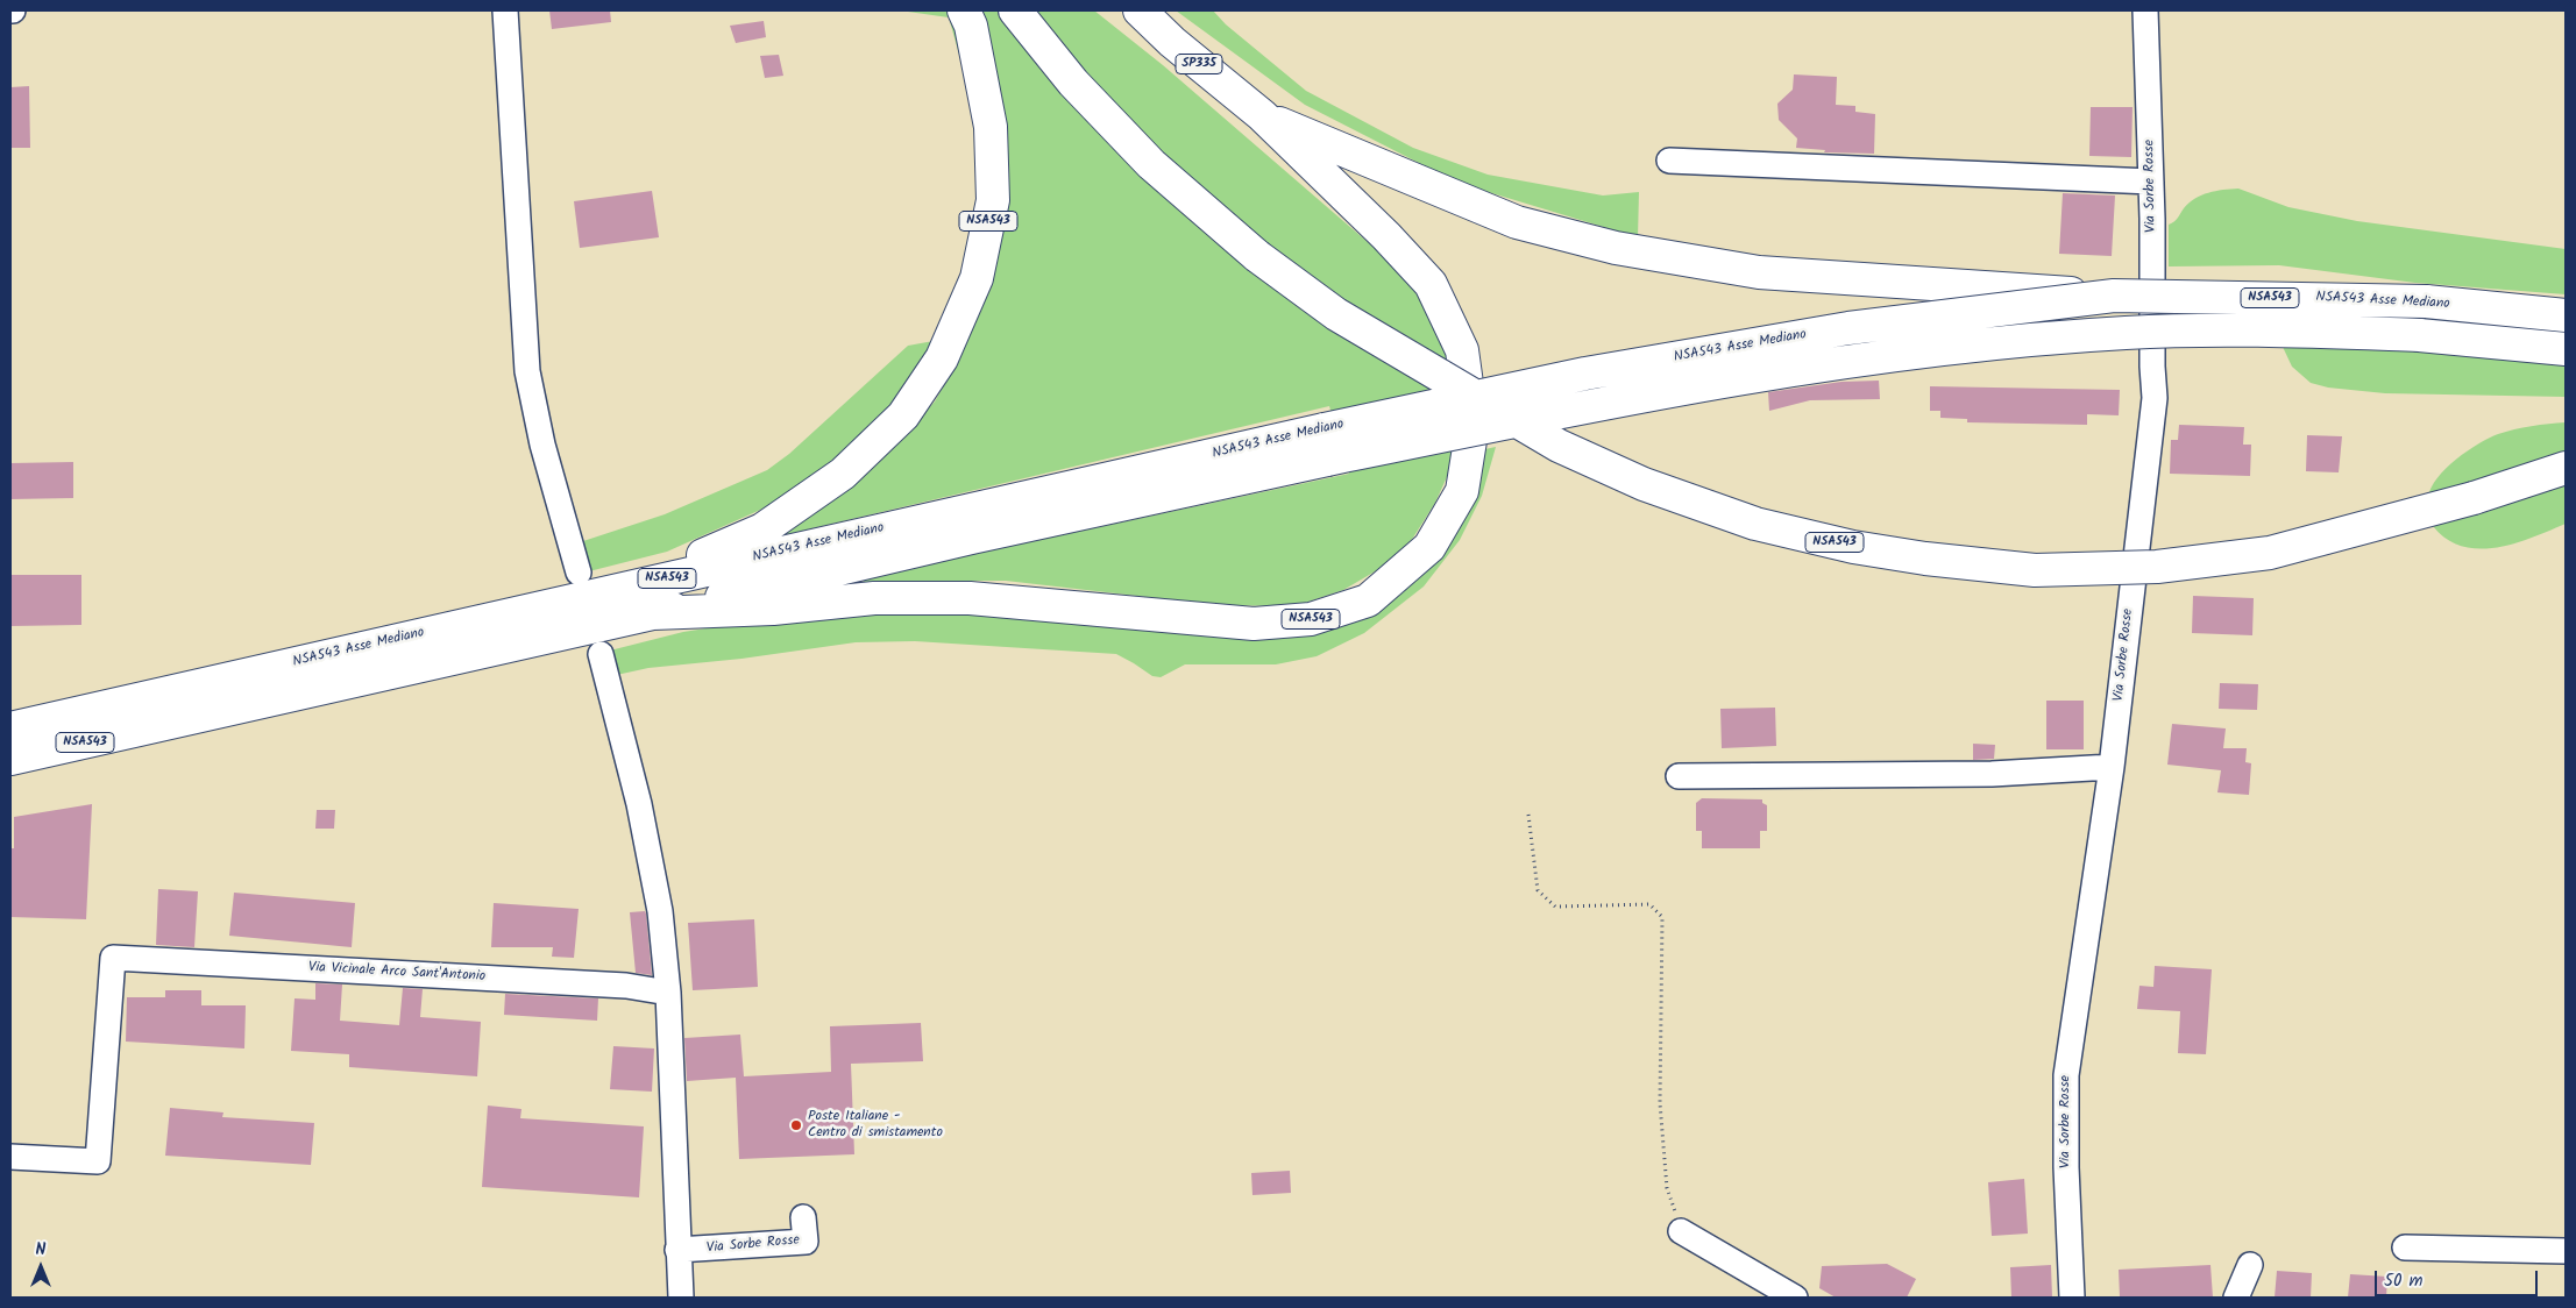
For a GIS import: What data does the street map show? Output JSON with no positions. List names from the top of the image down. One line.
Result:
{"streets":{"highway":["SP335","NSA543","NSA543 Asse Mediano"],"street":["Via Sorbe Rosse","Via Vicinale Arco Sant'Antonio"]},"crossings":[["SP335","NSA543"],["NSA543","NSA543 Asse Mediano"]],"places":["Poste Italiane - Centro di smistamento"],"scale_bar":"50 m","north":"top"}
